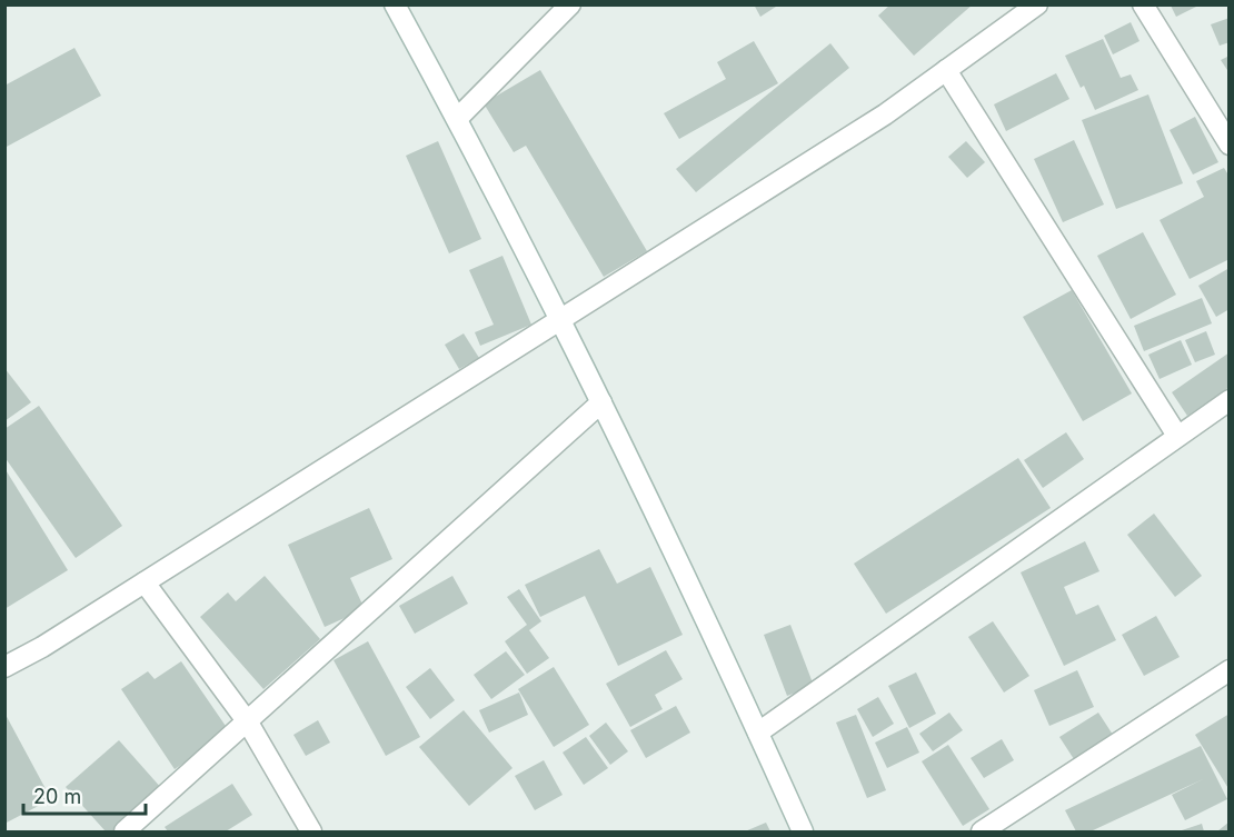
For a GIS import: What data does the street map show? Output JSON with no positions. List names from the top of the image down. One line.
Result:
{"scale_bar":"20 m"}
